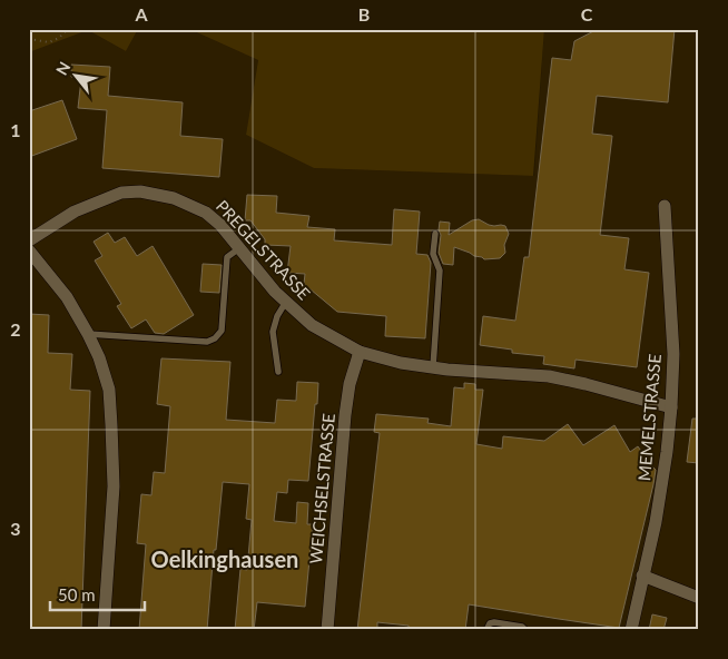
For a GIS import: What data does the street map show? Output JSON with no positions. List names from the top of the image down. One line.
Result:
{"streets":{"street":["PREGELSTRASSE","MEMELSTRASSE","WEICHSELSTRASSE"]},"crossings":[["PREGELSTRASSE","MEMELSTRASSE"],["PREGELSTRASSE","WEICHSELSTRASSE"]],"districts":["Oelkinghausen"],"scale_bar":"50 m","north":"top left","grid":{"columns":["A","B","C"],"rows":["1","2","3"]}}
